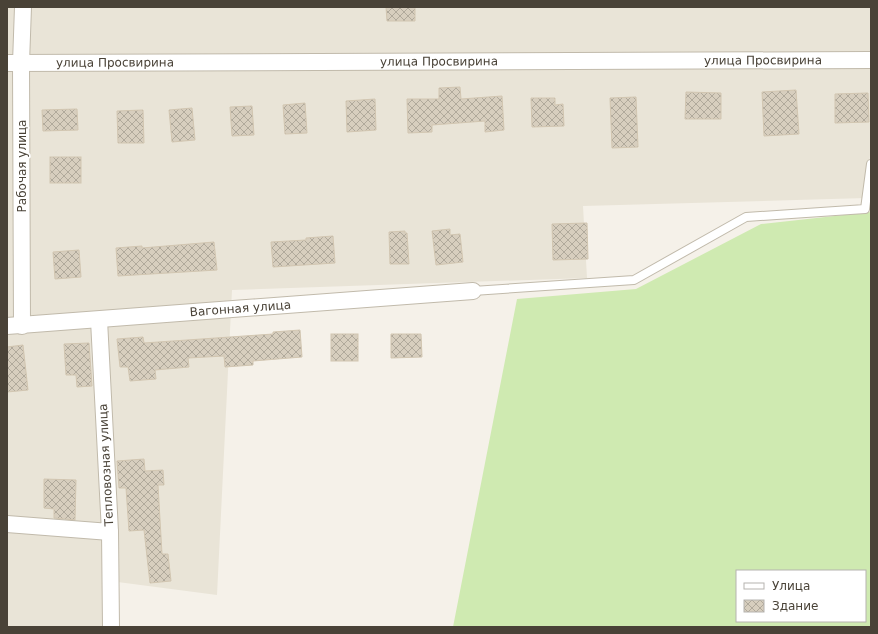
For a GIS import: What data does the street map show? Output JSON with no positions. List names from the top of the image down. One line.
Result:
{"streets":{"street":["улица Просвирина","Рабочая улица","Вагонная улица","Тепловозная улица"]},"crossings":[["улица Просвирина","Рабочая улица"],["Рабочая улица","Вагонная улица"],["Вагонная улица","Тепловозная улица"]],"legend":["Улица","Здание"]}
